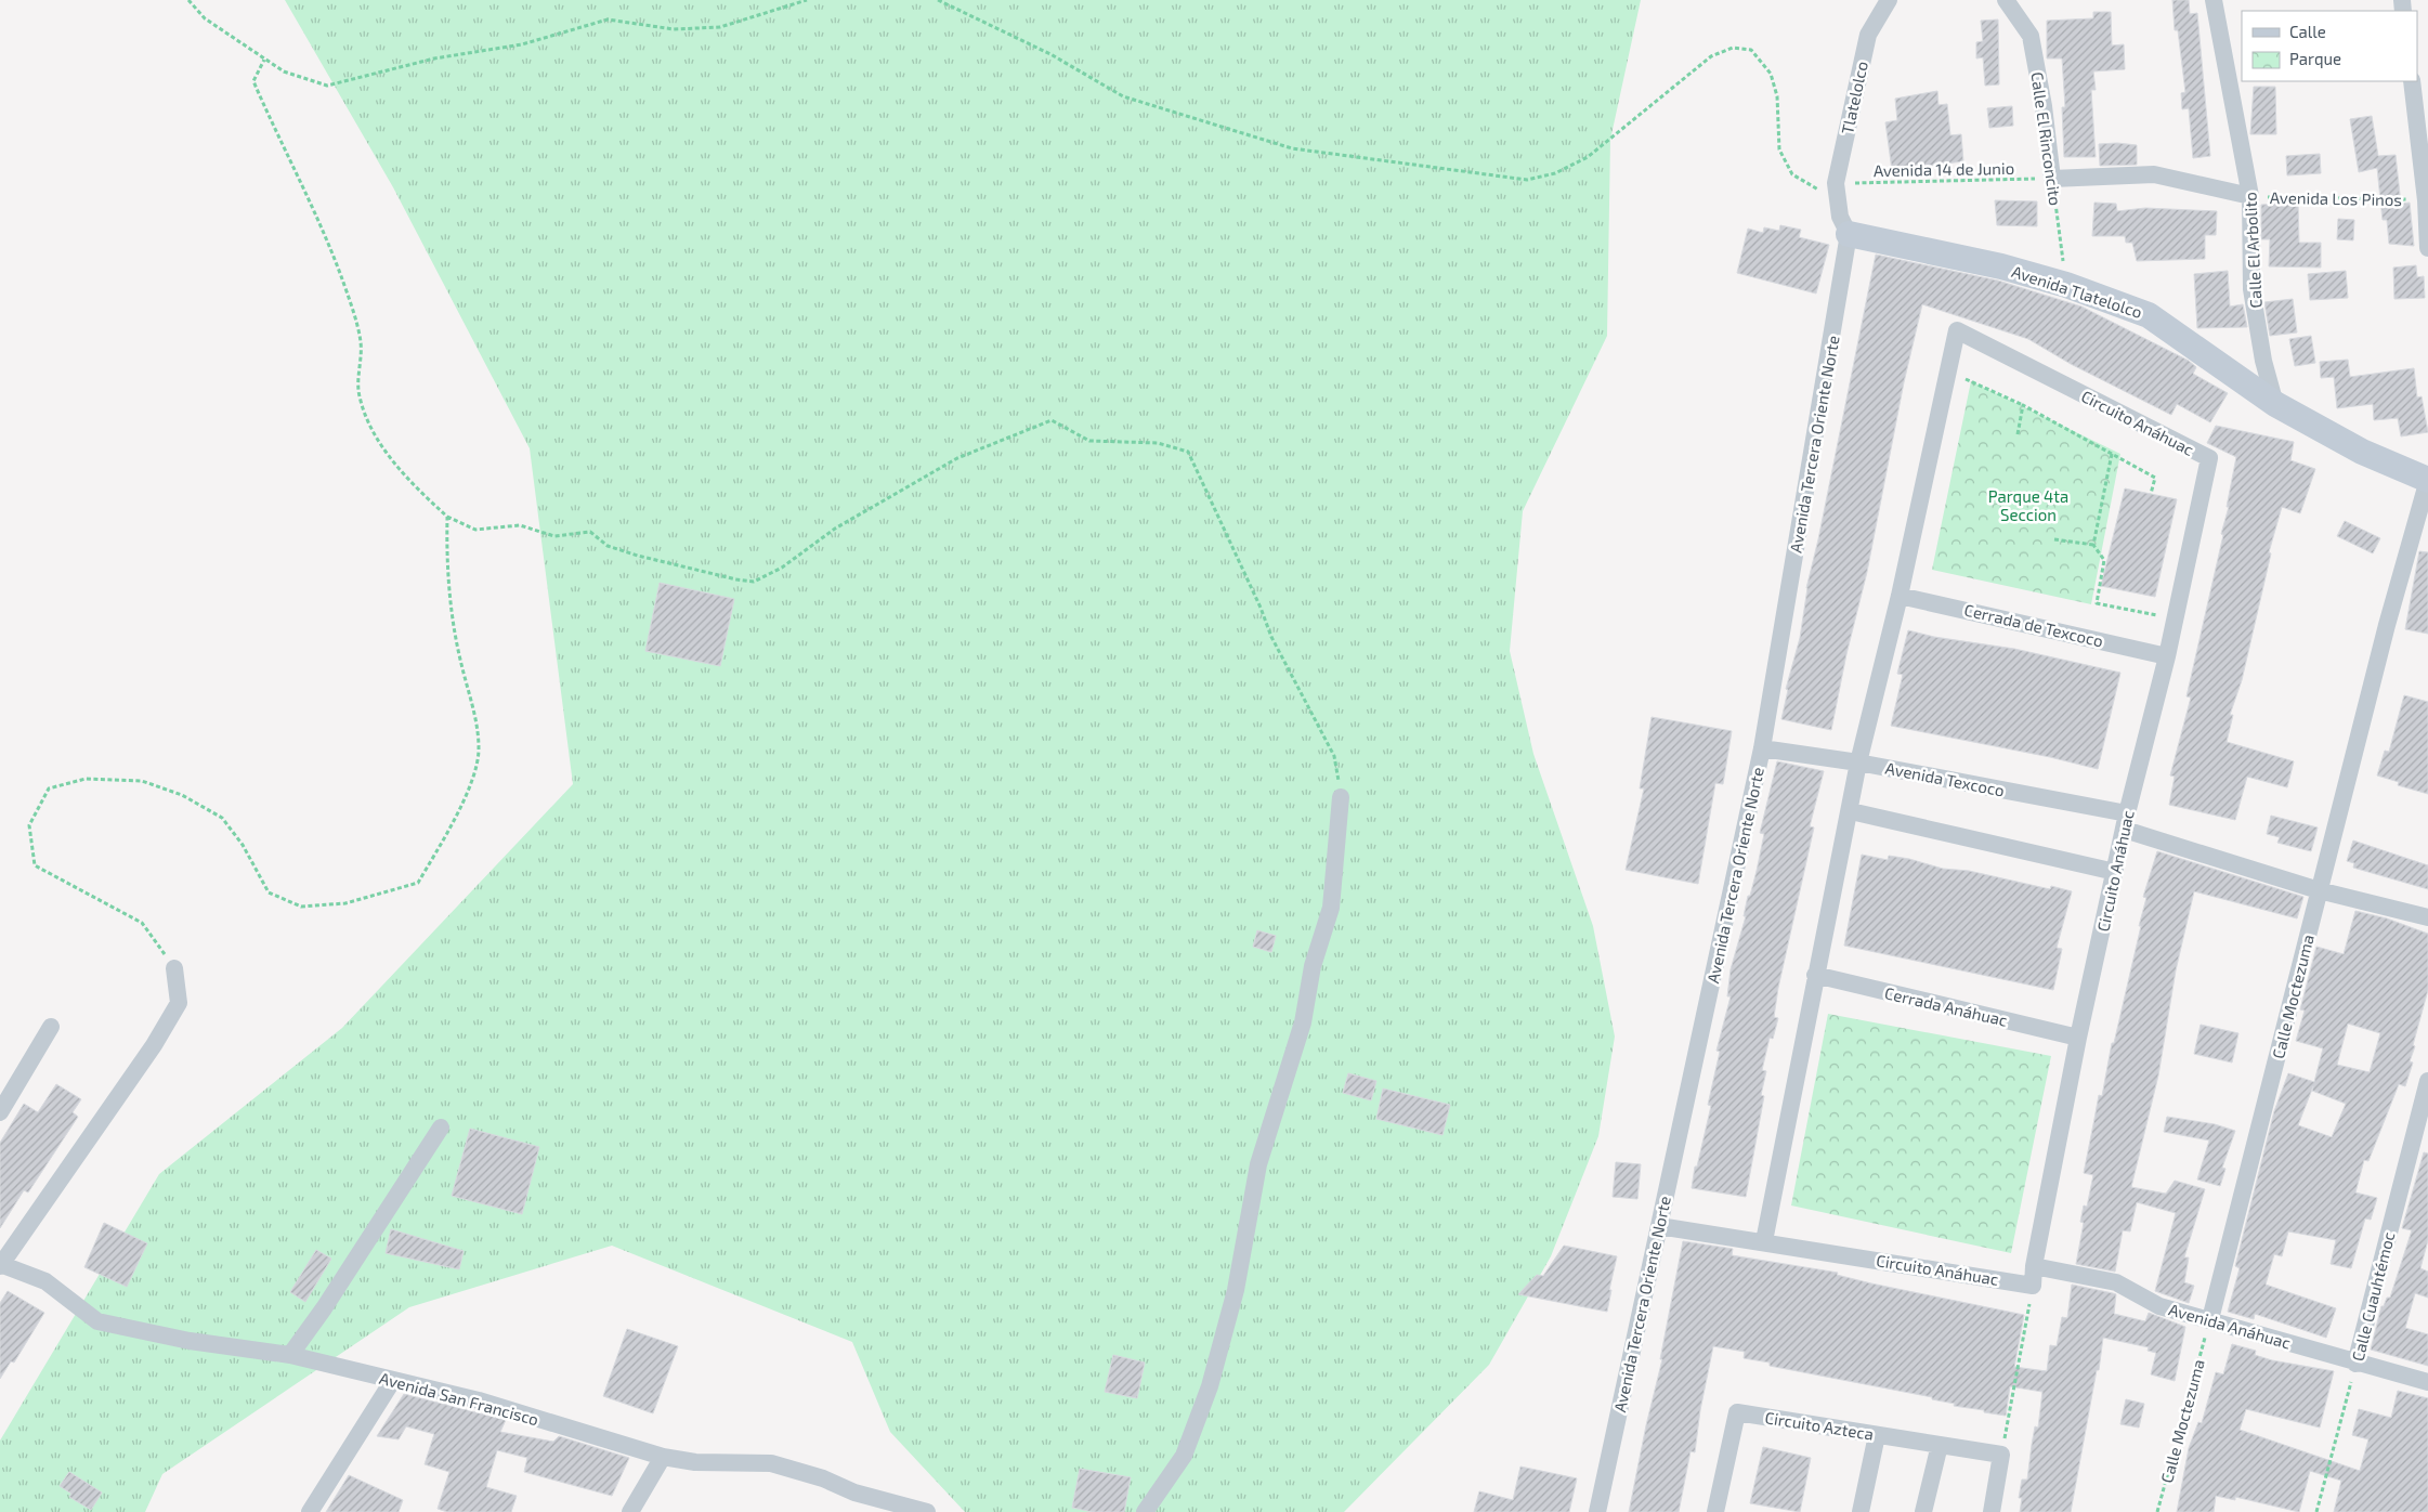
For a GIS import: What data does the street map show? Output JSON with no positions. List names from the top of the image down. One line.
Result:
{"streets":{"street":["Tlatelolco","Calle El Rinconcito","Avenida Los Pinos","Calle El Arbolito","Avenida Tlatelolco","Circuito Anáhuac","Avenida Tercera Oriente Norte","Cerrada de Texcoco","Avenida Texcoco","Calle Moctezuma","Cerrada Anáhuac","Calle Cuauhtémoc","Avenida Anáhuac","Avenida San Francisco","Circuito Azteca"],"path":["Avenida 14 de Junio"]},"crossings":[["Tlatelolco","Avenida 14 de Junio"],["Calle El Rinconcito","Avenida 14 de Junio"],["Calle El Rinconcito","Avenida Los Pinos"],["Calle El Rinconcito","Avenida Tlatelolco"],["Avenida 14 de Junio","Avenida Los Pinos"],["Avenida Los Pinos","Calle El Arbolito"],["Calle El Arbolito","Avenida Tlatelolco"],["Avenida Tlatelolco","Avenida Tercera Oriente Norte"],["Avenida Tlatelolco","Calle Moctezuma"],["Circuito Anáhuac","Cerrada de Texcoco"],["Circuito Anáhuac","Avenida Texcoco"],["Circuito Anáhuac","Cerrada Anáhuac"],["Circuito Anáhuac","Avenida Anáhuac"],["Avenida Tercera Oriente Norte","Avenida Texcoco"],["Avenida Texcoco","Calle Moctezuma"],["Calle Moctezuma","Avenida Anáhuac"],["Calle Cuauhtémoc","Avenida Anáhuac"]],"parks":["Parque 4ta Seccion"],"legend":["Calle","Parque"]}
